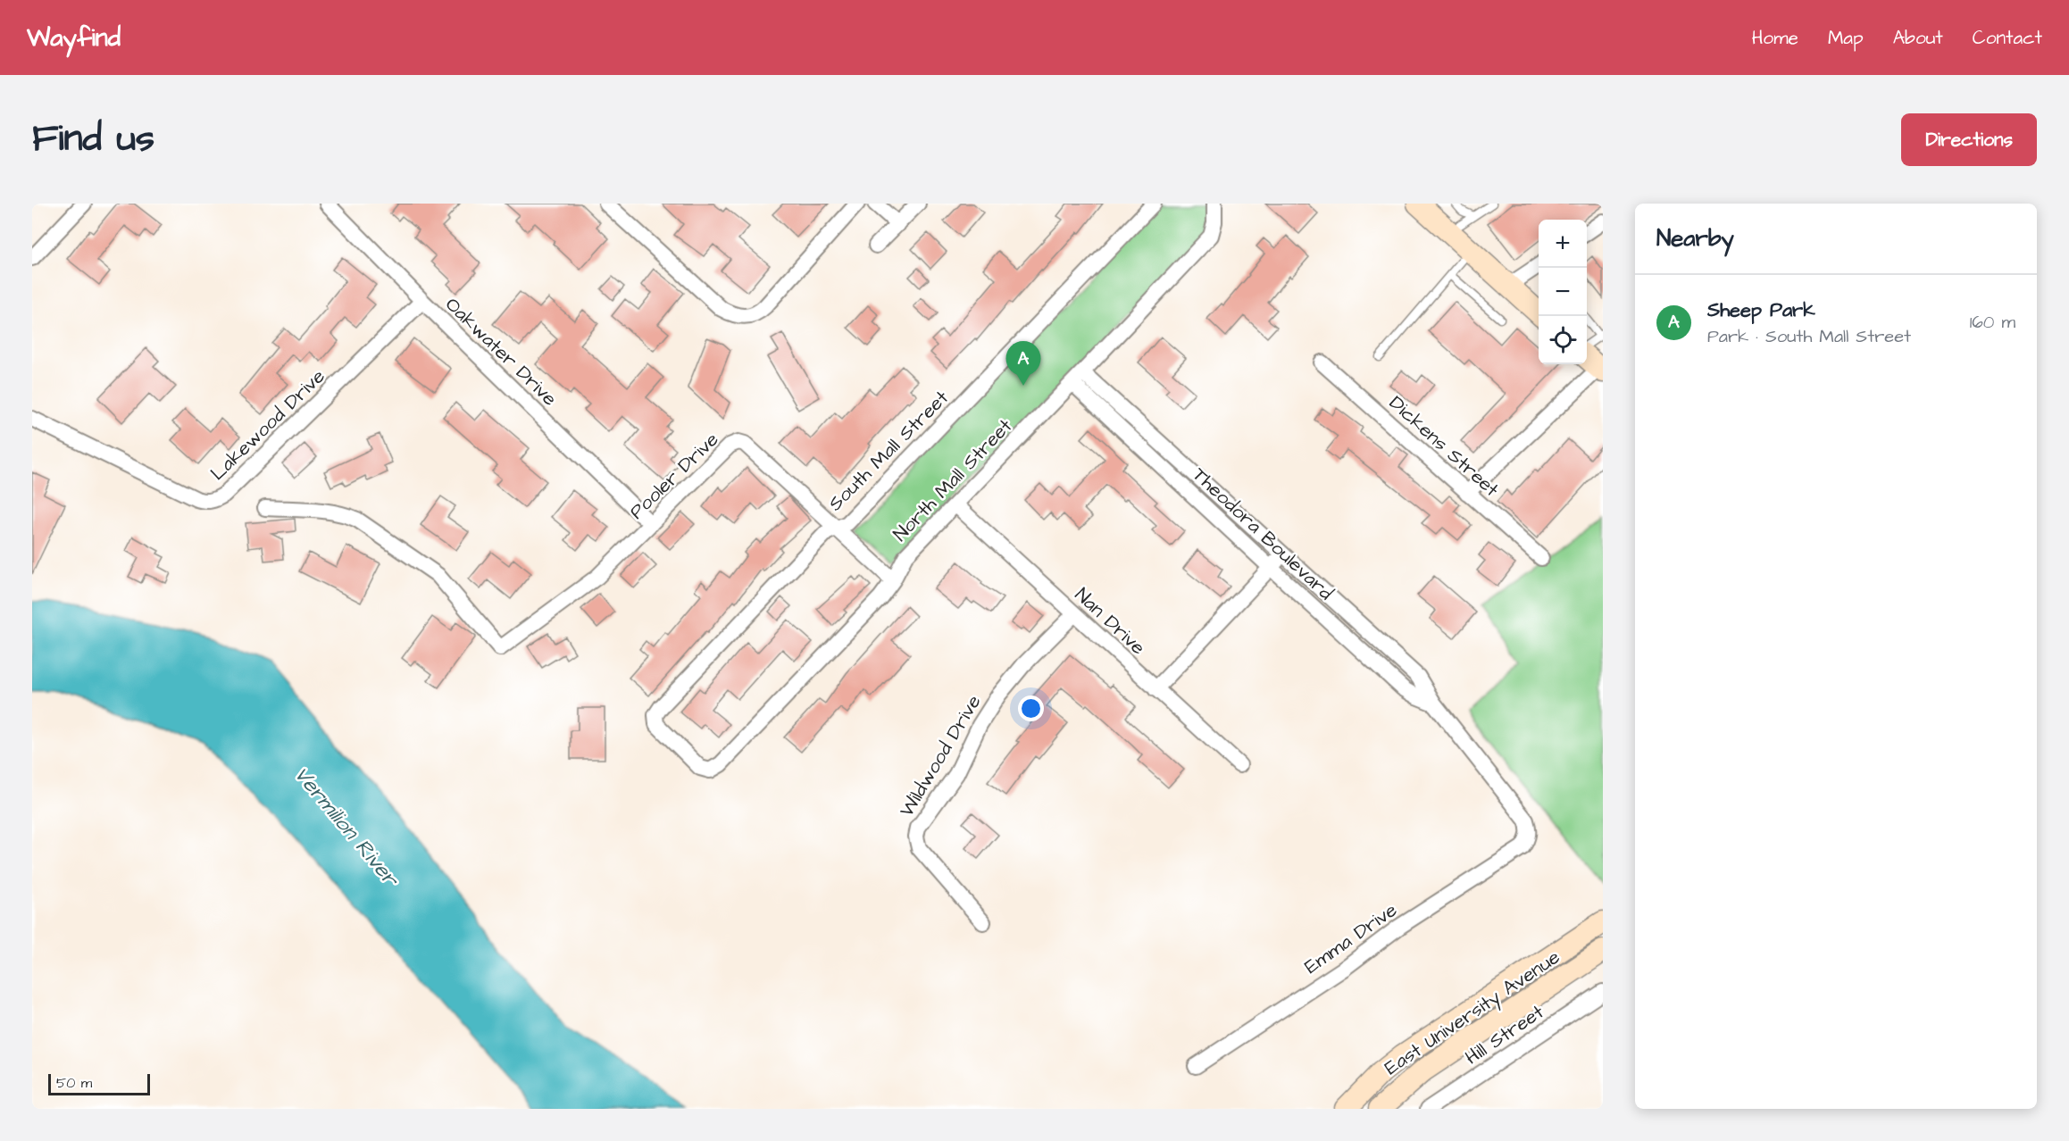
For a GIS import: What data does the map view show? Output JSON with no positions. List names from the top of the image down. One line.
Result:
{"streets":{"main road":["East University Avenue"],"street":["Oakwater Drive","Lakewood Drive","Dickens Street","South Mall Street","Pooler Drive","North Mall Street","Theodora Boulevard","Nan Drive","Wildwood Drive","Emma Drive","Hill Street"]},"crossings":[["Oakwater Drive","Lakewood Drive"],["Oakwater Drive","Pooler Drive"],["South Mall Street","Pooler Drive"],["South Mall Street","North Mall Street"],["Pooler Drive","North Mall Street"],["North Mall Street","Theodora Boulevard"],["North Mall Street","Nan Drive"],["Theodora Boulevard","Emma Drive"],["Nan Drive","Wildwood Drive"]],"water":["Vermilion River"],"scale_bar":"50 m","page":{"header":"Wayfind","nav":["Home","Map","About","Contact"],"title":"Find us","buttons":"Directions","heading":"Nearby","map_buttons":["+","−"],"list":[{"mark":"A","name":"Sheep Park","note":"Park · South Mall Street","value":"160 m"}],"pins":"A","scale":"50 m"}}
